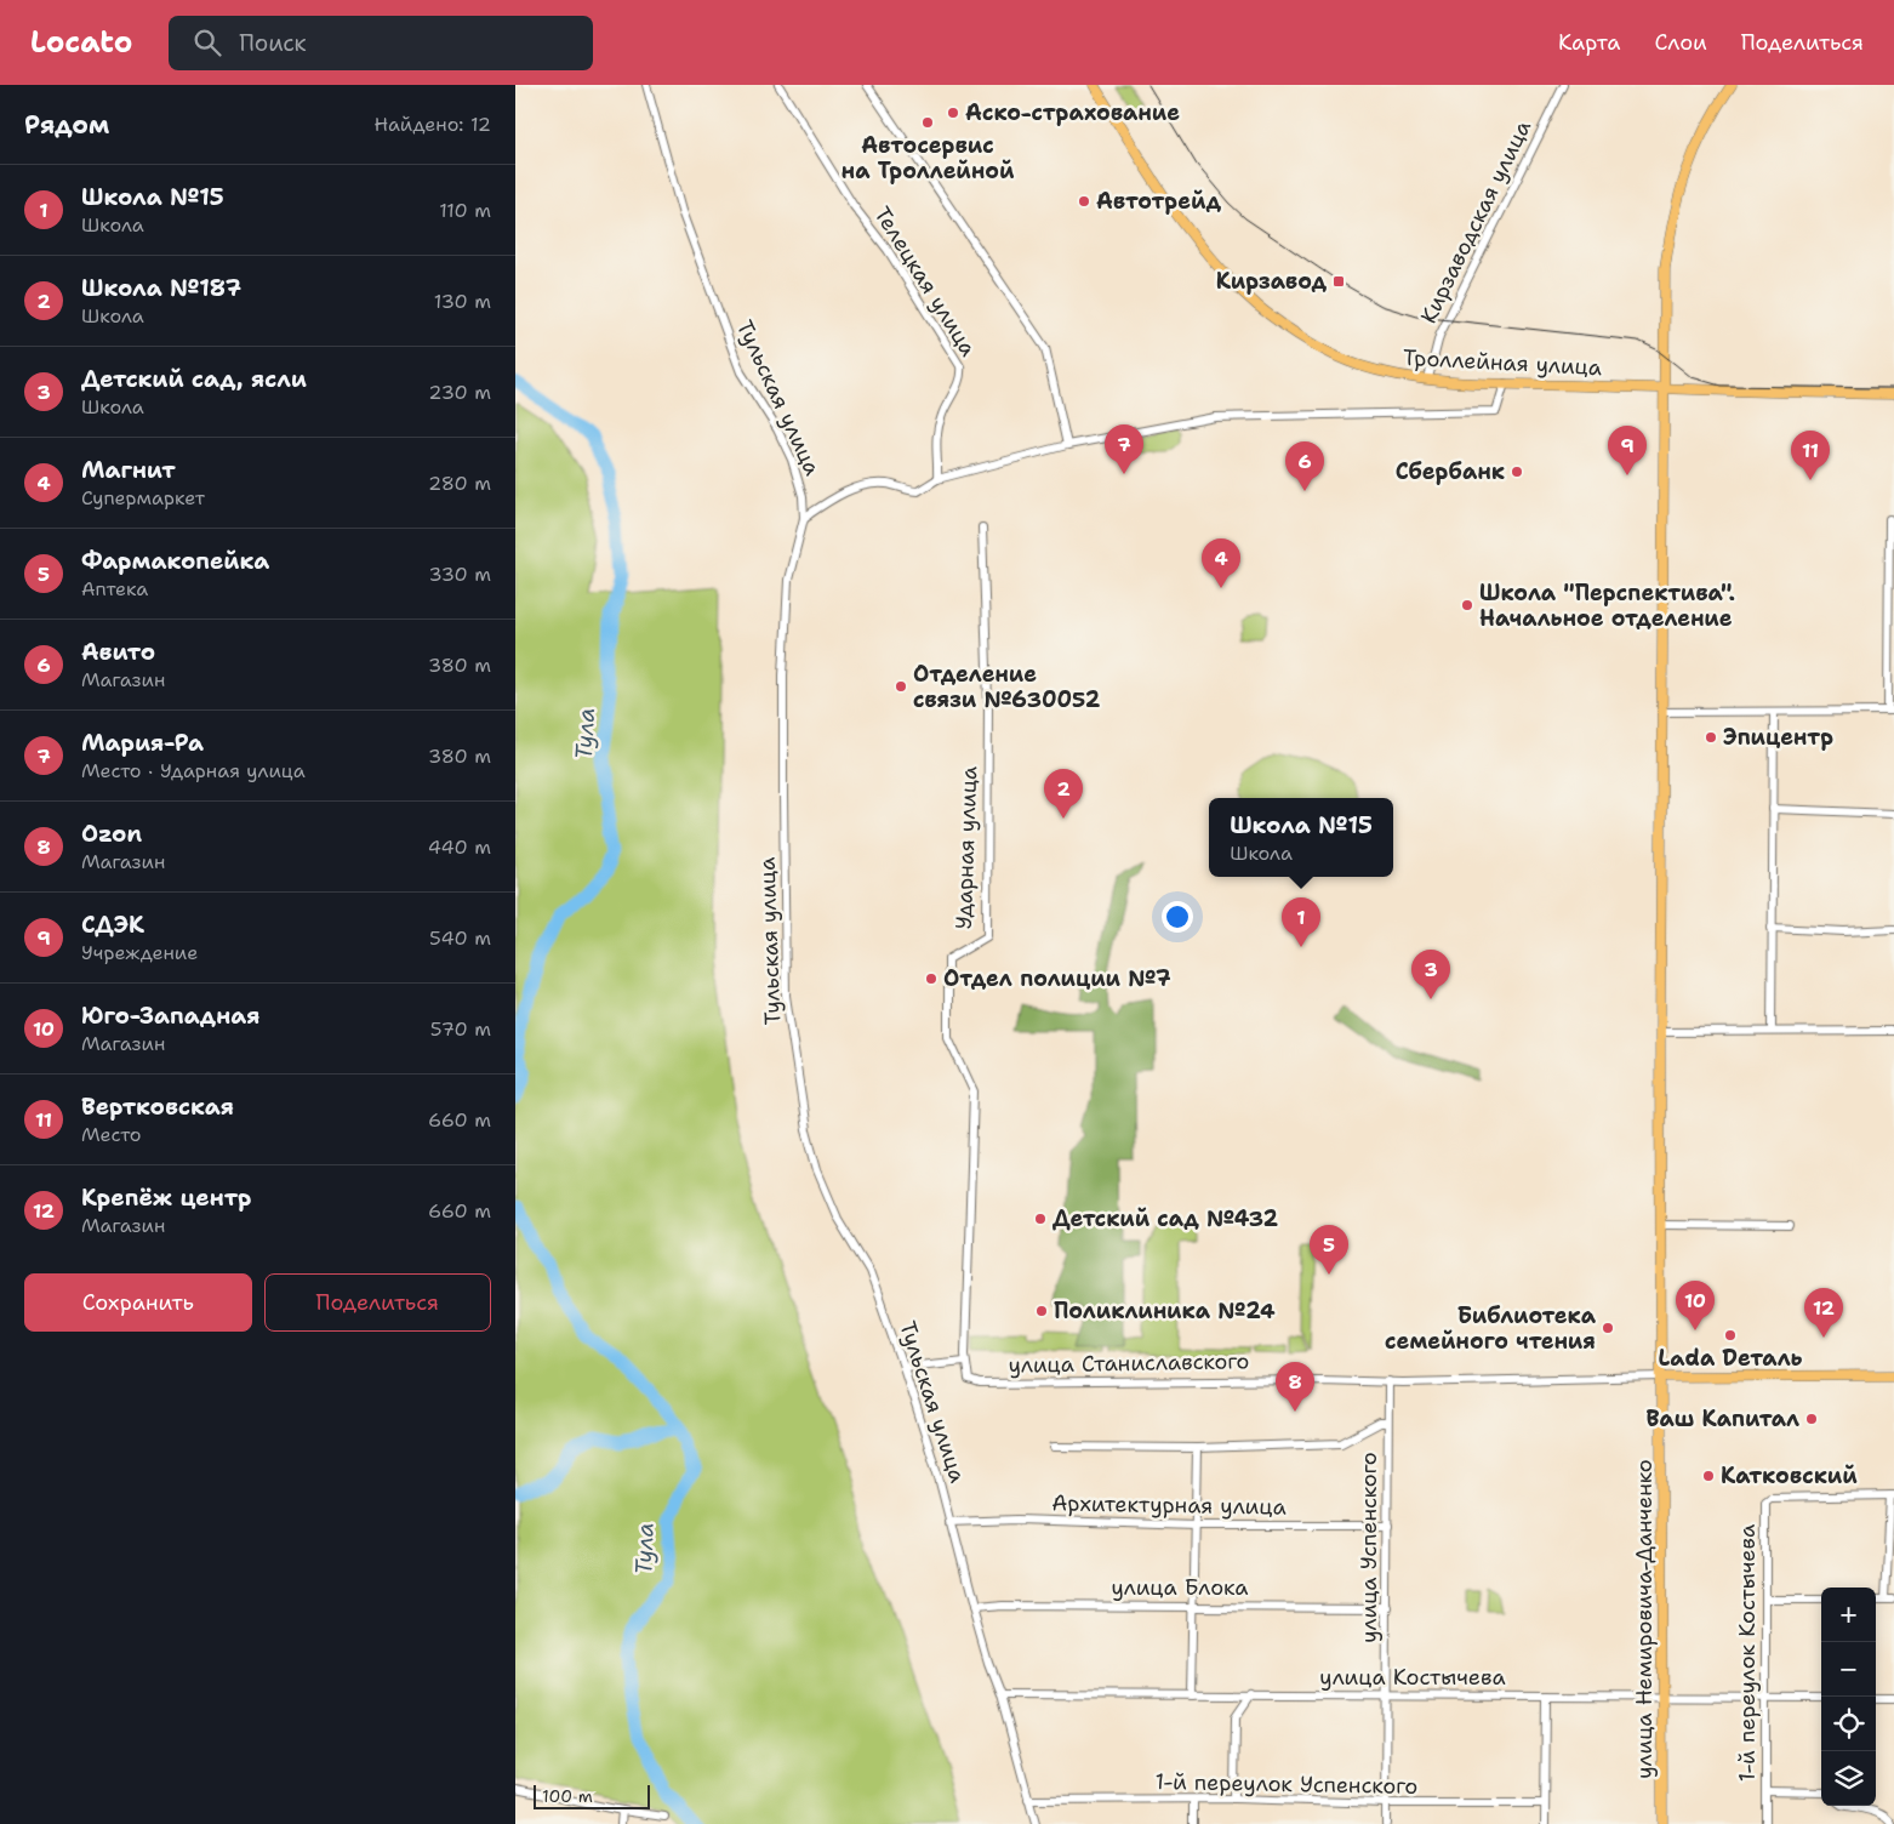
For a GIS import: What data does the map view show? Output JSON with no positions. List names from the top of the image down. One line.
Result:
{"streets":{"main road":["Троллейная улица","улица Станиславского","улица Немировича-Данченко"],"street":["Кирзаводская улица","Телецкая улица","Тульская улица","Ударная улица","Архитектурная улица","улица Успенского","улица Блока","1-й переулок Костычева","улица Костычева","1-й переулок Успенского"]},"crossings":[["Кирзаводская улица","Троллейная улица"],["Троллейная улица","улица Немировича-Данченко"],["Тульская улица","Архитектурная улица"],["Тульская улица","улица Блока"],["Тульская улица","улица Костычева"],["Тульская улица","1-й переулок Успенского"],["Ударная улица","улица Станиславского"],["улица Станиславского","улица Успенского"],["улица Станиславского","улица Немировича-Данченко"],["Архитектурная улица","улица Успенского"],["улица Успенского","улица Блока"],["улица Успенского","улица Костычева"],["улица Успенского","1-й переулок Успенского"],["улица Немировича-Данченко","улица Костычева"],["1-й переулок Костычева","улица Костычева"]],"water":["Тула"],"places":{"other":["Аско-страхование","Автосервис на Троллейной","Автотрейд","Сбербанк","Школа \"Перспектива\". Начальное отделение","Отделение связи №630052","Эпицентр","Отдел полиции №7","Детский сад №432","Поликлиника №24","Библиотека семейного чтения","Lada Dеталь","Ваш Капитал","Катковский"],"transit":["Кирзавод"]},"scale_bar":"100 m","page":{"header":"Locato","search":"Поиск","nav":["Карта","Слои","Поделиться"],"heading":["Рядом","Найдено: 12"],"list":[{"mark":"1","name":"Школа №15","note":"Школа","value":"110 m"},{"mark":"2","name":"Школа №187","note":"Школа","value":"130 m"},{"mark":"3","name":"Детский сад, ясли","note":"Школа","value":"230 m"},{"mark":"4","name":"Магнит","note":"Супермаркет","value":"280 m"},{"mark":"5","name":"Фармакопейка","note":"Аптека","value":"330 m"},{"mark":"6","name":"Авито","note":"Магазин","value":"380 m"},{"mark":"7","name":"Мария-Ра","note":"Место · Ударная улица","value":"380 m"},{"mark":"8","name":"Ozon","note":"Магазин","value":"440 m"},{"mark":"9","name":"СДЭК","note":"Учреждение","value":"540 m"},{"mark":"10","name":"Юго-Западная","note":"Магазин","value":"570 m"},{"mark":"11","name":"Вертковская","note":"Место","value":"660 m"},{"mark":"12","name":"Крепёж центр","note":"Магазин","value":"660 m"}],"pins":["7","9","11","6","4","2","1","3","5","10","12","8"],"popup":["Школа №15","Школа"],"buttons":["Сохранить","Поделиться"],"map_buttons":["+","−"],"scale":"100 m"}}
